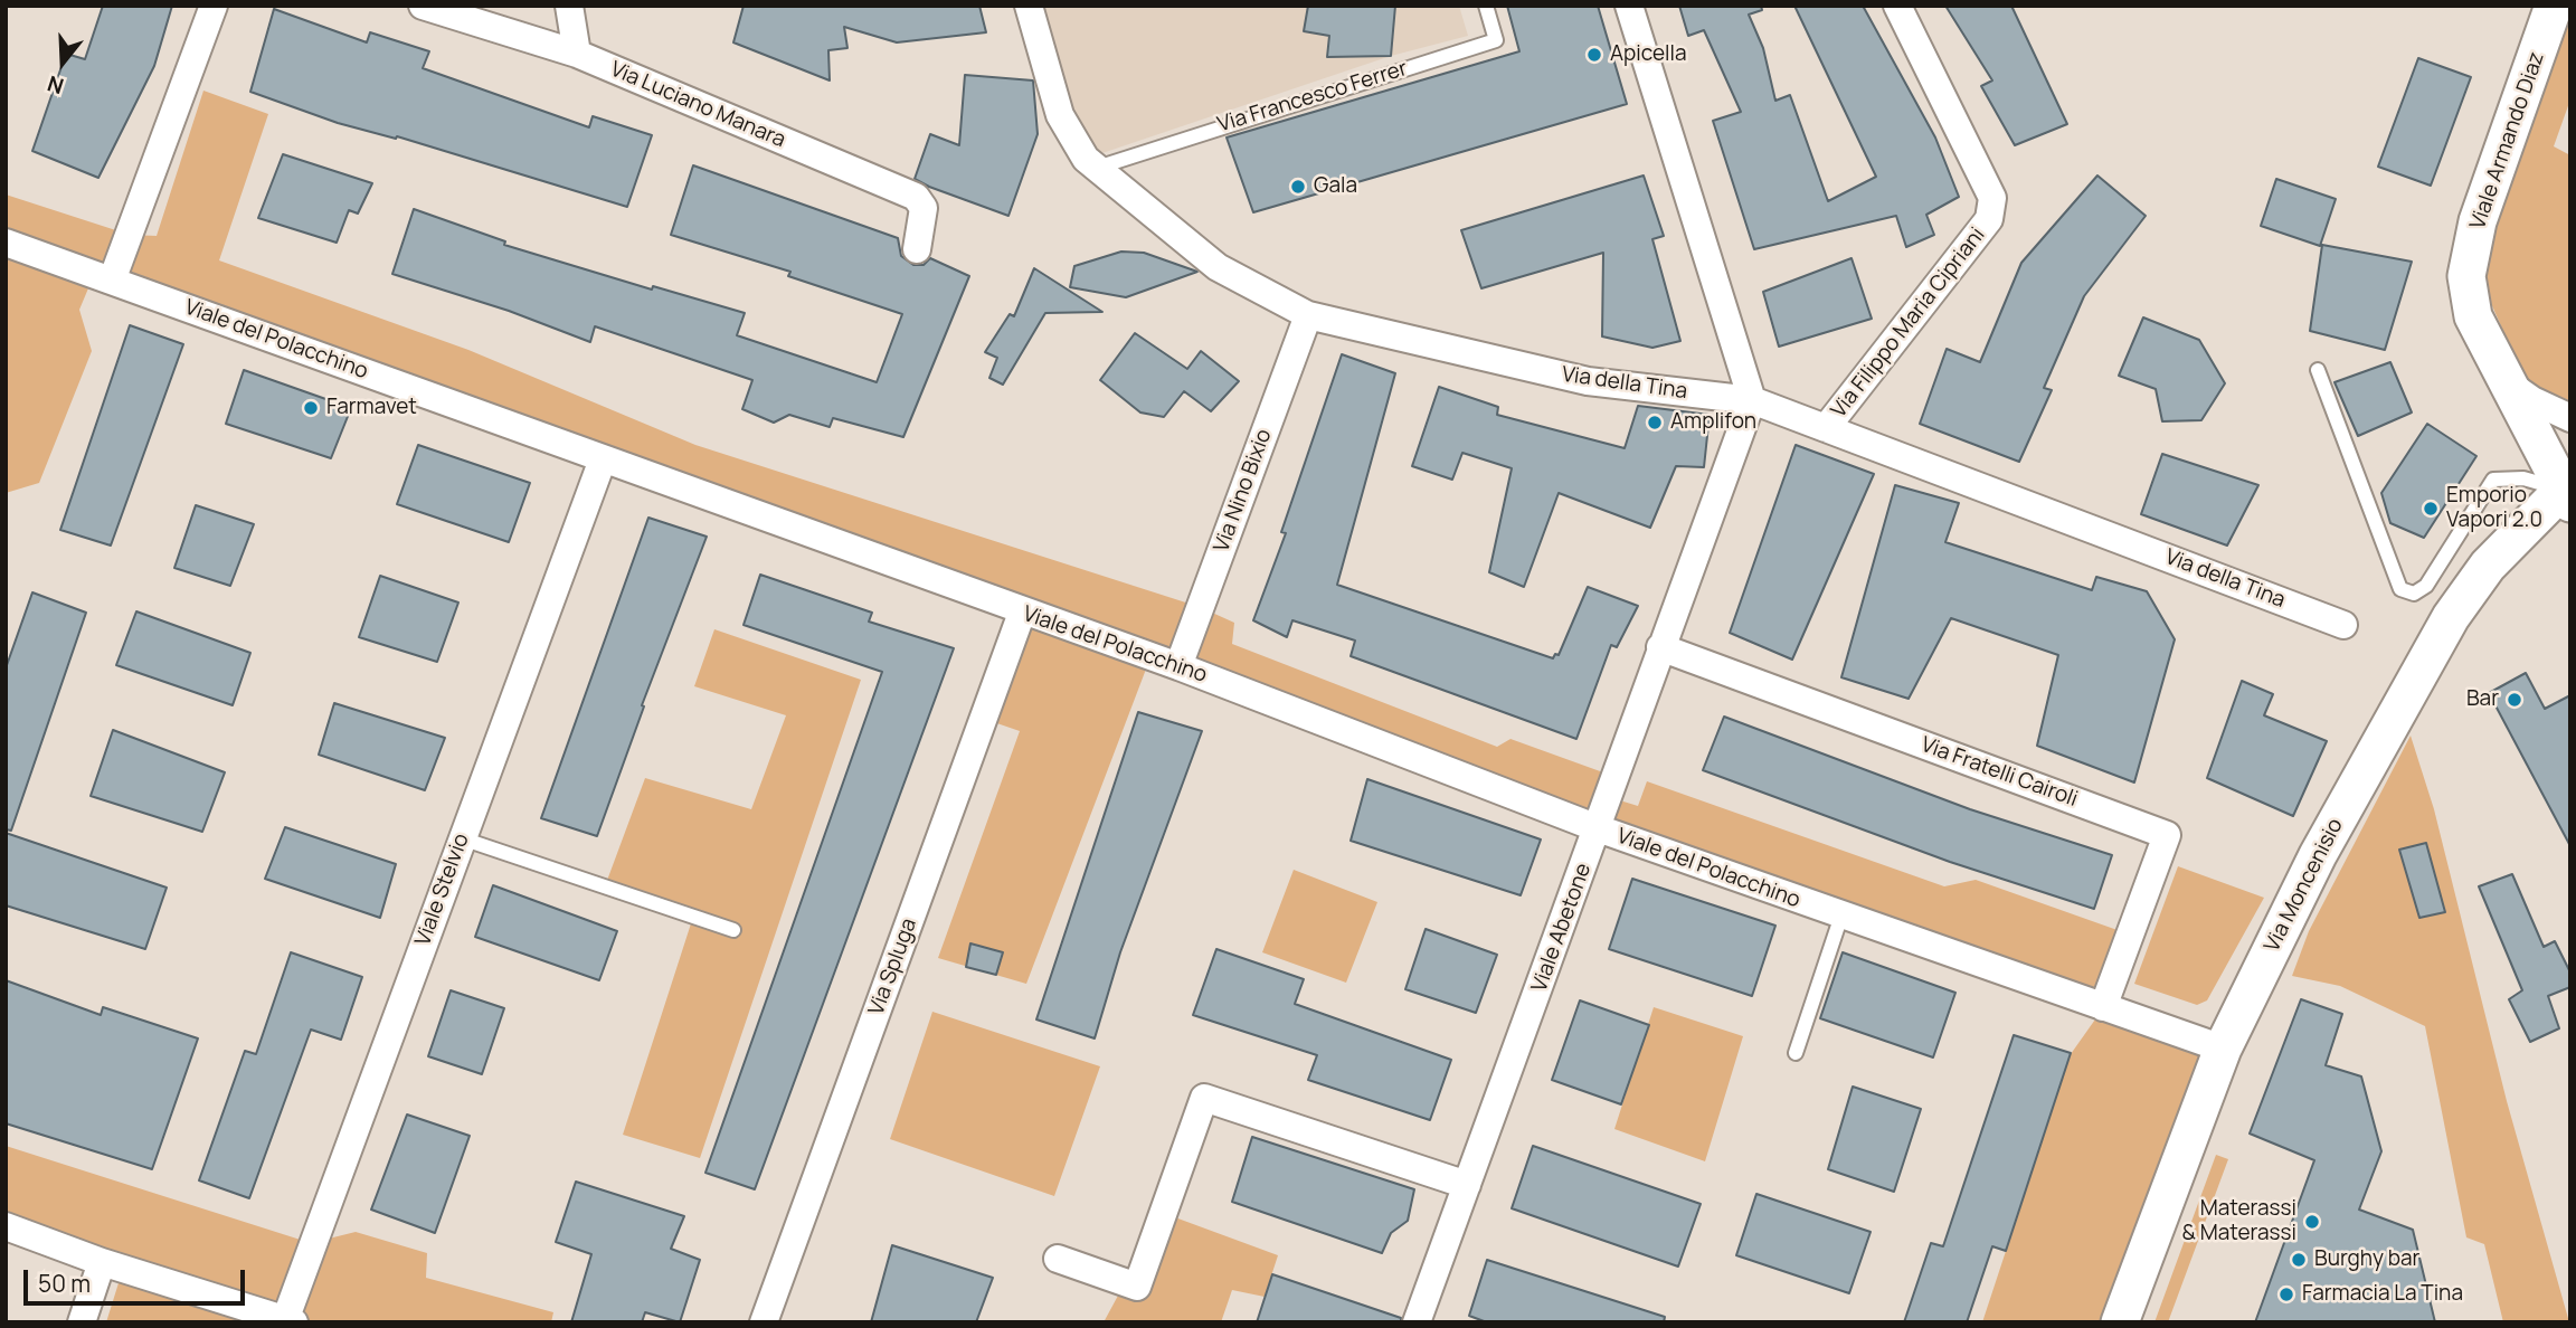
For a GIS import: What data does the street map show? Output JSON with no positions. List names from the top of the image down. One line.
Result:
{"streets":{"main road":["Viale Armando Diaz","Via Moncenisio"],"street":["Via Luciano Manara","Via Filippo Maria Cipriani","Viale del Polacchino","Via della Tina","Via Nino Bixio","Via Fratelli Cairoli","Viale Stelvio","Viale Abetone","Via Spluga"],"lane":["Via Francesco Ferrer"]},"crossings":[["Via Francesco Ferrer","Via della Tina"],["Viale Armando Diaz","Via Moncenisio"],["Via Filippo Maria Cipriani","Via della Tina"],["Viale del Polacchino","Via Nino Bixio"],["Viale del Polacchino","Via Fratelli Cairoli"],["Viale del Polacchino","Via Moncenisio"],["Viale del Polacchino","Viale Stelvio"],["Viale del Polacchino","Viale Abetone"],["Viale del Polacchino","Via Spluga"],["Via della Tina","Via Nino Bixio"],["Via della Tina","Viale Abetone"],["Via Fratelli Cairoli","Viale Abetone"]],"places":["Apicella","Gala","Farmavet","Amplifon","Emporio Vapori 2.0","Bar","Materassi & Materassi","Burghy bar","Farmacia La Tina"],"scale_bar":"50 m","north":"bottom"}
